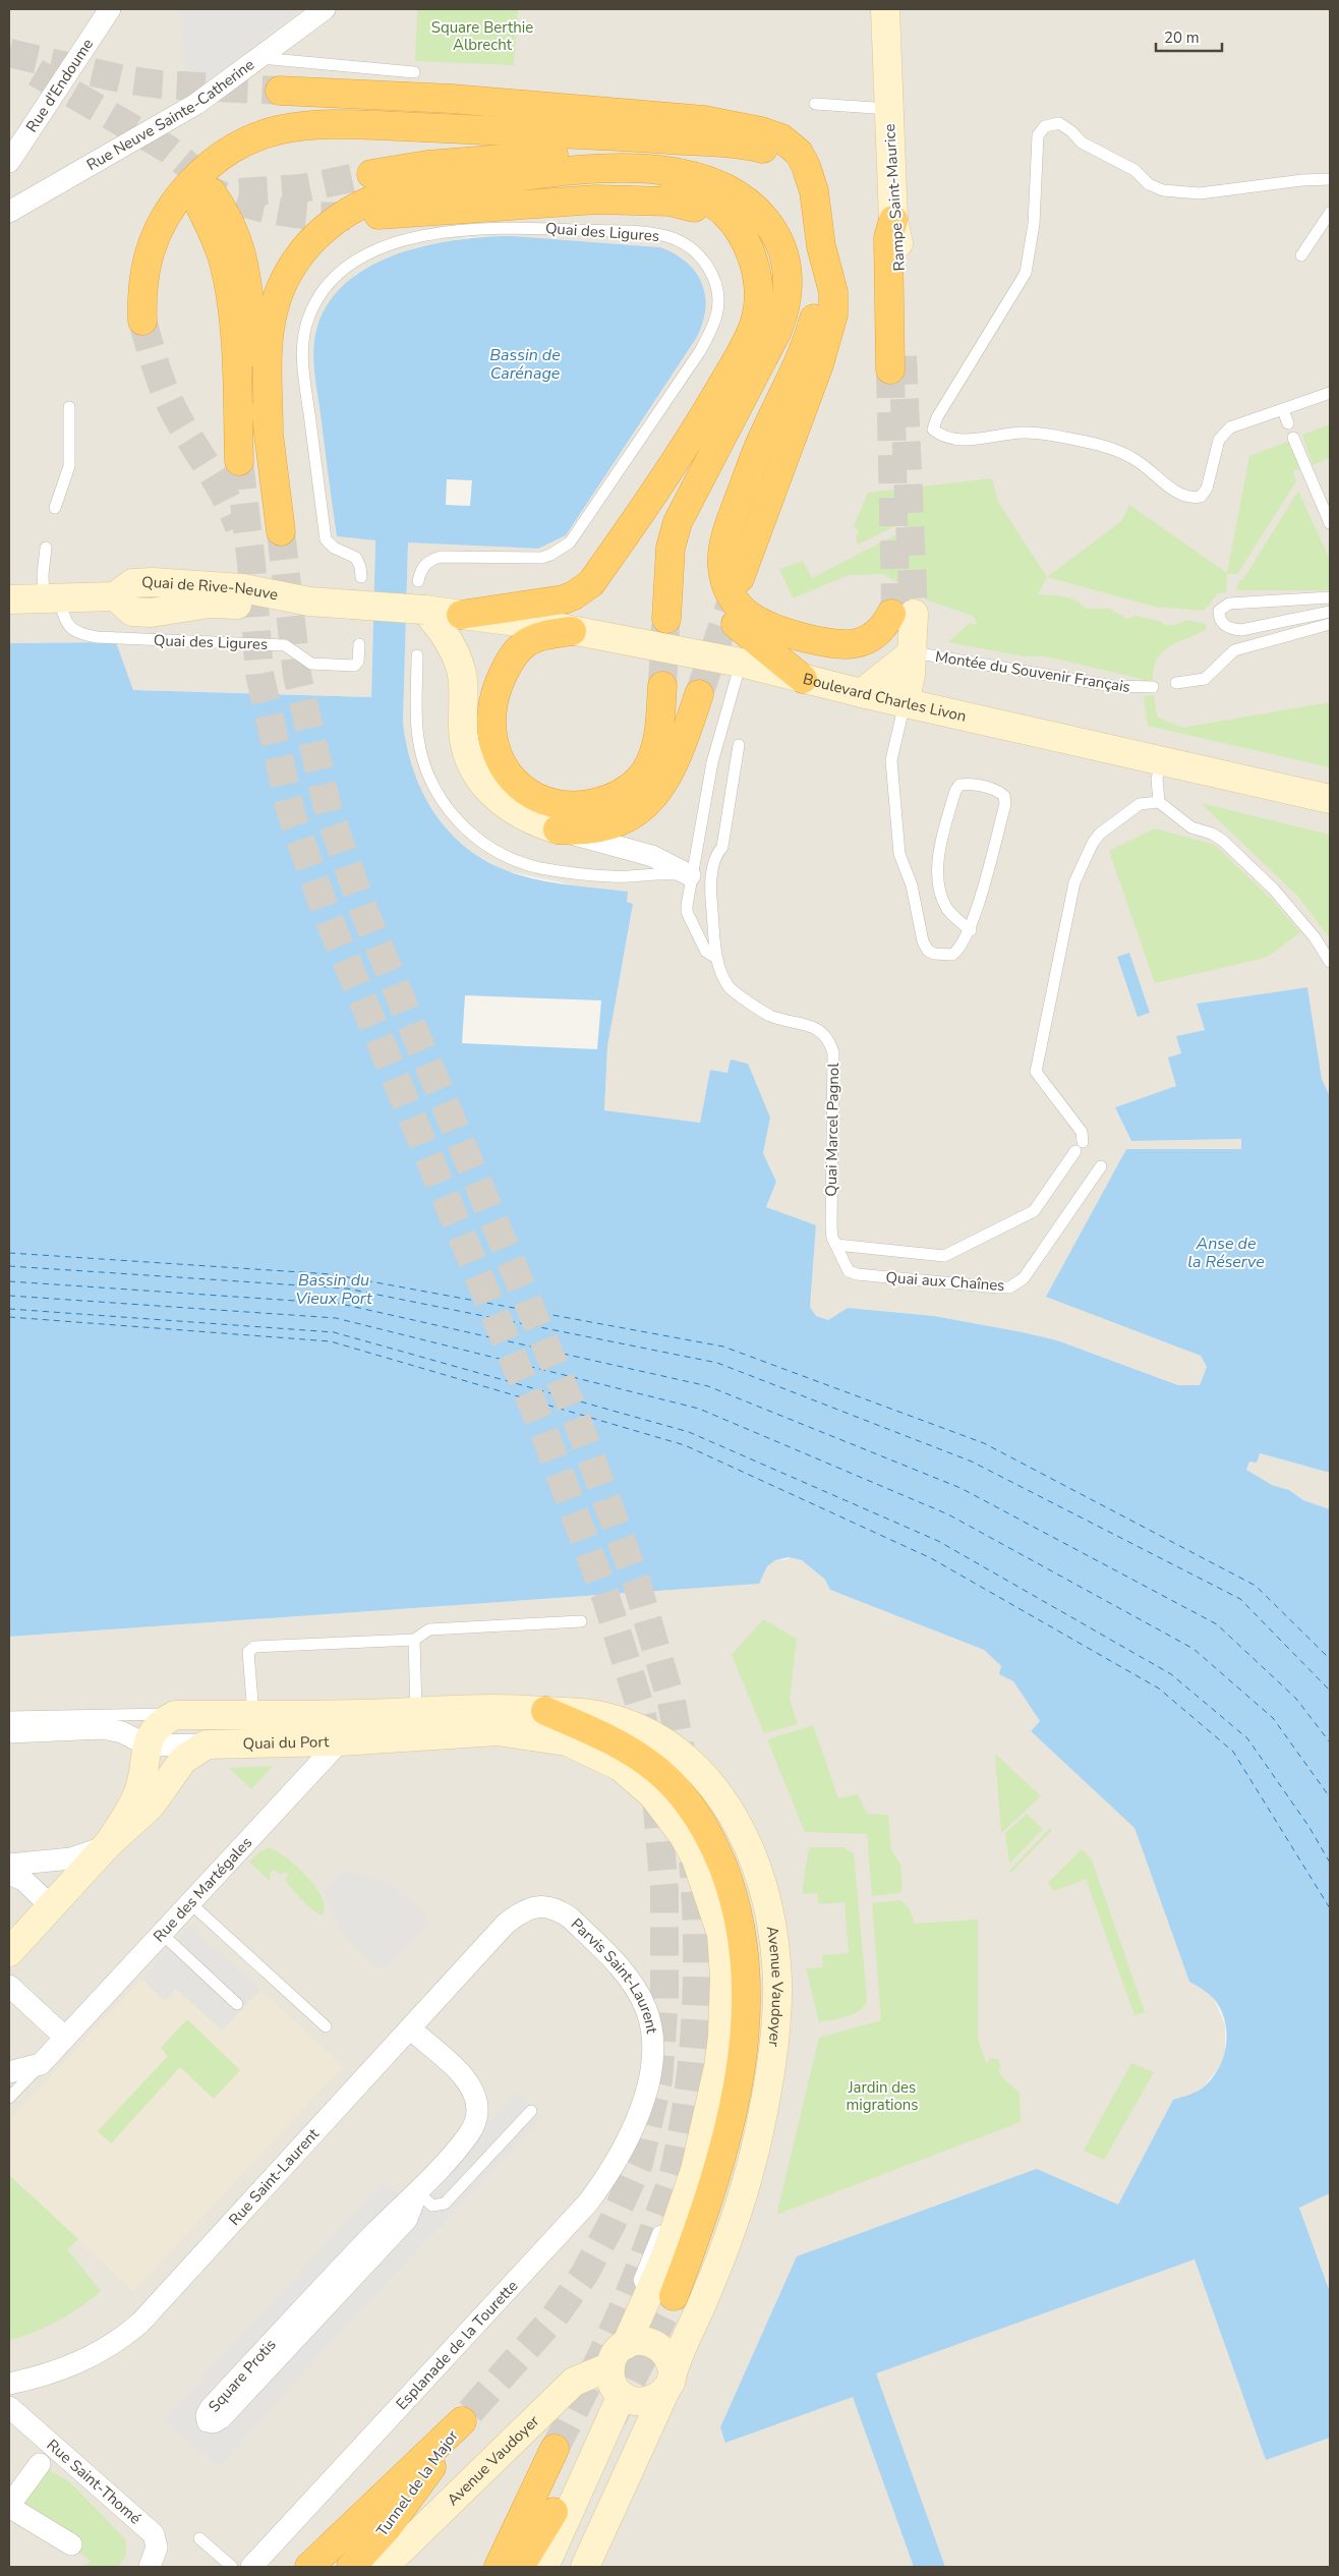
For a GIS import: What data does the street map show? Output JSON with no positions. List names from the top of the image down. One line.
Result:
{"streets":{"highway":["Tunnel de la Major"],"street":["Rue d'Endoume","Rue Neuve Sainte-Catherine","Rampe Saint-Maurice","Quai de Rive-Neuve","Boulevard Charles Livon","Quai du Port","Rue des Martégales","Parvis Saint-Laurent","Avenue Vaudoyer","Rue Saint-Laurent","Esplanade de la Tourette","Square Protis","Rue Saint-Thomé"],"lane":["Quai des Ligures","Montée du Souvenir Français","Quai Marcel Pagnol","Quai aux Chaînes"]},"crossings":[["Quai des Ligures","Quai de Rive-Neuve"],["Quai de Rive-Neuve","Boulevard Charles Livon"],["Boulevard Charles Livon","Quai Marcel Pagnol"],["Quai Marcel Pagnol","Quai aux Chaînes"],["Quai du Port","Rue des Martégales"],["Quai du Port","Avenue Vaudoyer"],["Parvis Saint-Laurent","Rue Saint-Laurent"],["Parvis Saint-Laurent","Esplanade de la Tourette"],["Rue Saint-Laurent","Square Protis"]],"water":["Bassin de Carénage","Anse de la Réserve","Bassin du Vieux Port"],"parks":["Square Berthie Albrecht","Jardin des migrations"],"scale_bar":"20 m"}
